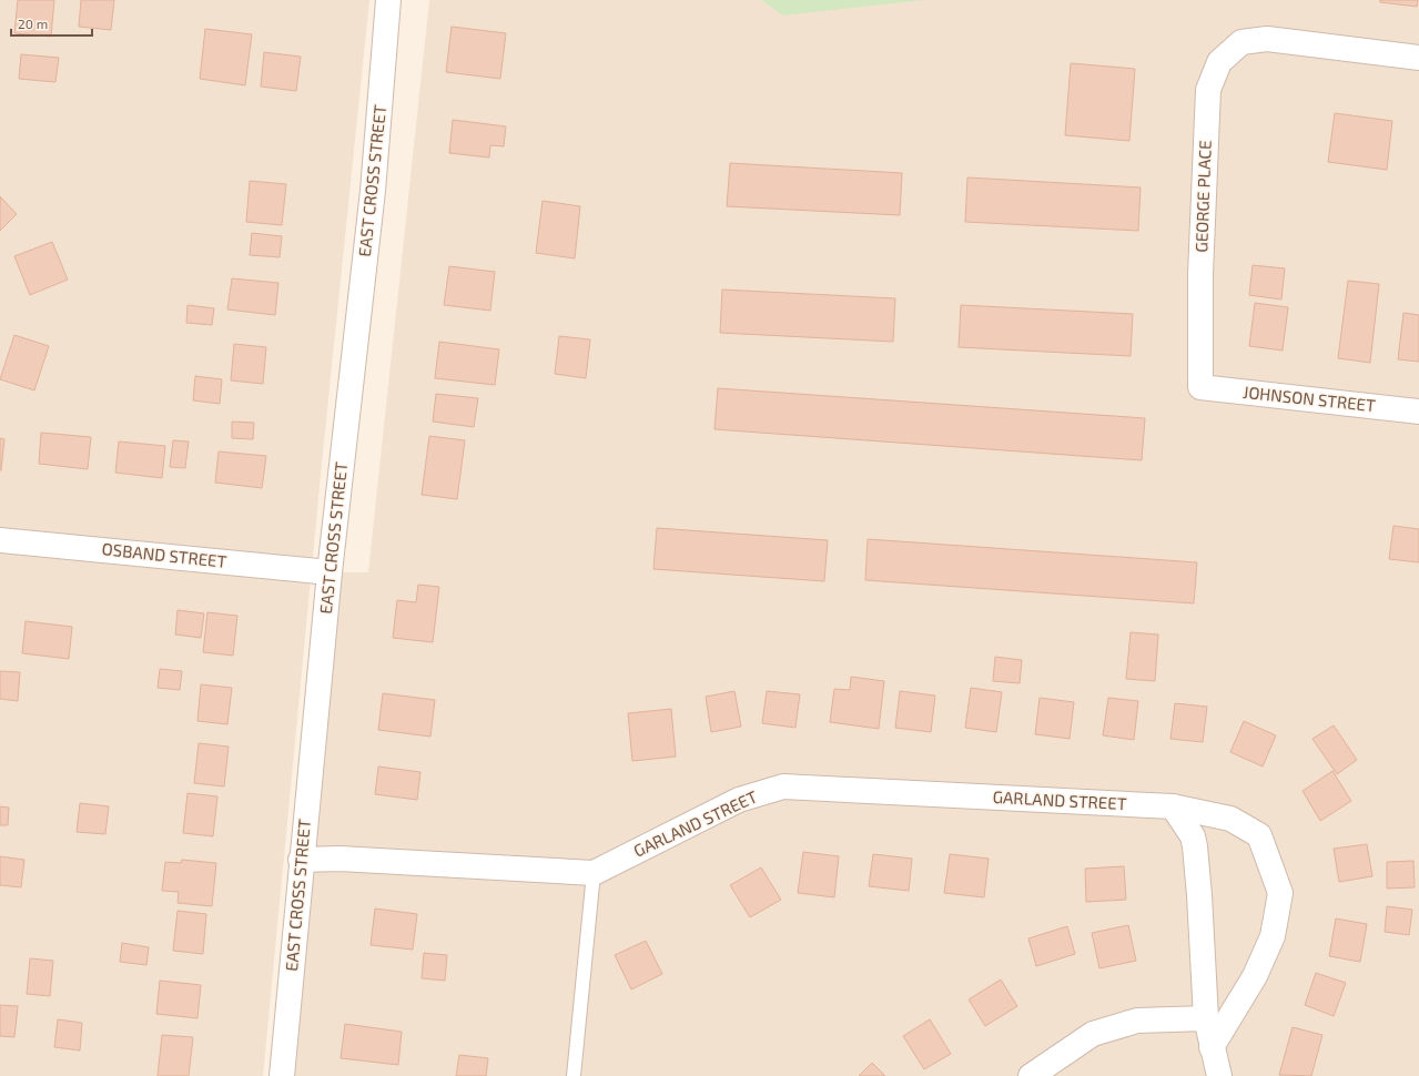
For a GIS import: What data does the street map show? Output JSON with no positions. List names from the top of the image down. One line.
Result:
{"streets":{"street":["EAST CROSS STREET","GEORGE PLACE","JOHNSON STREET","OSBAND STREET","GARLAND STREET"]},"crossings":[["EAST CROSS STREET","OSBAND STREET"],["EAST CROSS STREET","GARLAND STREET"],["GEORGE PLACE","JOHNSON STREET"]],"scale_bar":"20 m"}
